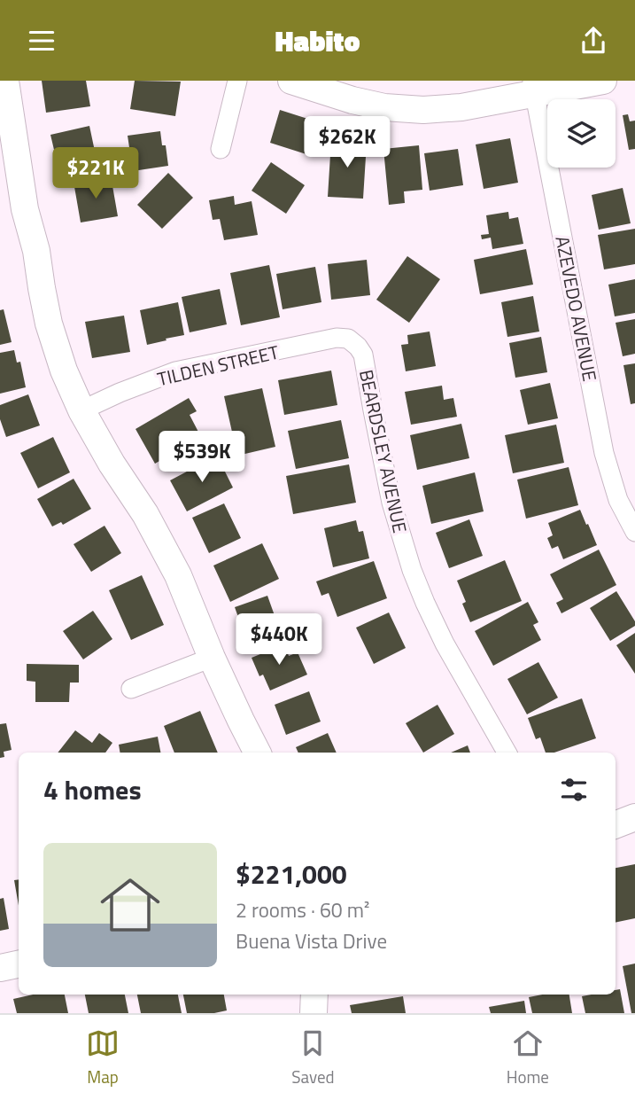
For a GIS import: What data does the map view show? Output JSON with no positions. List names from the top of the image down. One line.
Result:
{"streets":{"street":["AZEVEDO AVENUE","TILDEN STREET","BEARDSLEY AVENUE"]},"crossings":[["TILDEN STREET","BEARDSLEY AVENUE"]],"page":{"header":"Habito","price":["$262K","$221K","$539K","$440K"],"heading":"4 homes","list":[{"name":"$221,000","note":"2 rooms · 60 m² · Buena Vista Drive"}],"tabs":["Map","Saved","Home"]}}
